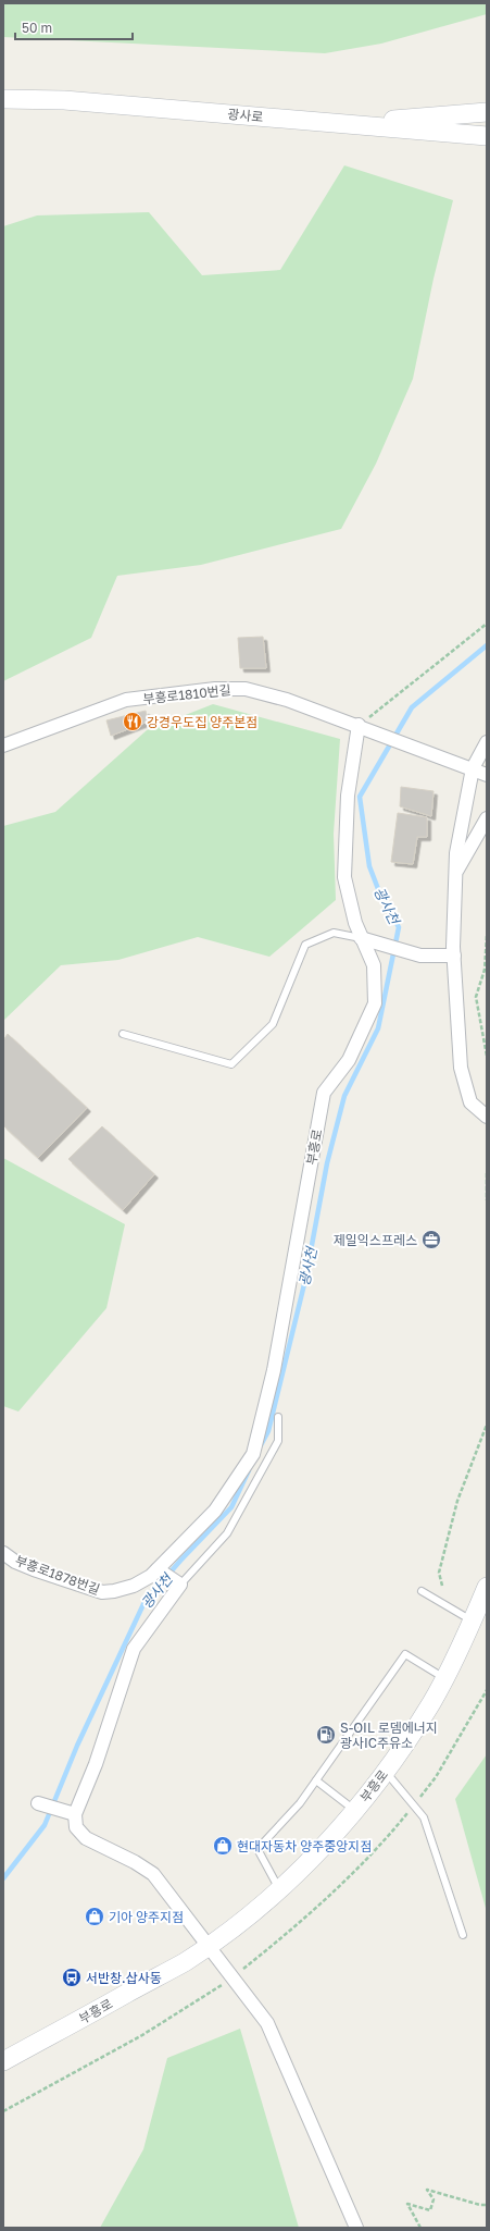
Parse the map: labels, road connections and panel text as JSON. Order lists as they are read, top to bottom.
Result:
{
  "streets": {
    "main road": ["광사로", "부흥로"],
    "street": ["부흥로1810번길", "부흥로1878번길"]
  },
  "crossings": [
    ["부흥로1810번길", "부흥로"],
    ["부흥로", "부흥로1878번길"]
  ],
  "water": ["광사천"],
  "places": {
    "restaurant": ["강경우도집 양주본점"],
    "office": ["제일익스프레스"],
    "fuel station": ["S-OIL 로뎀에너지 광사IC주유소"],
    "shop": ["현대자동차 양주중앙지점", "기아 양주지점"],
    "bus stop": ["서반창.삽사동"]
  },
  "scale_bar": "50 m"
}
